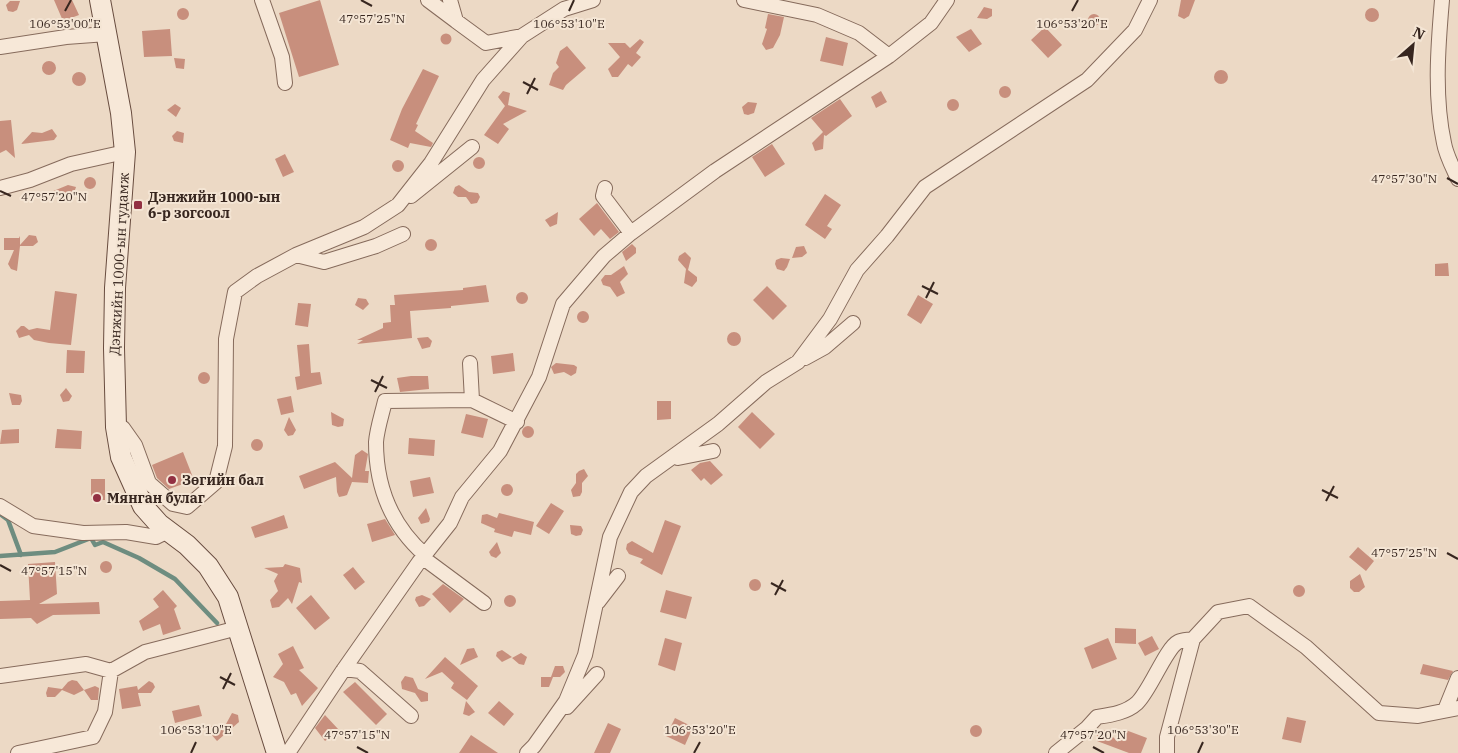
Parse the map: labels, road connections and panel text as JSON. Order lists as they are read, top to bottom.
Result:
{
  "streets": {
    "main road": ["Дэнжийн 1000-ын гудамж"]
  },
  "places": {
    "transit": ["Дэнжийн 1000-ын 6-р зогсоол"],
    "other": ["Зөгийн бал", "Мянган булаг"]
  },
  "north": "top right",
  "coordinates": [
    "47°57'25\"N",
    "106°53'00\"E",
    "106°53'10\"E",
    "106°53'20\"E",
    "47°57'30\"N",
    "47°57'20\"N",
    "47°57'15\"N",
    "106°53'30\"E"
  ]
}
